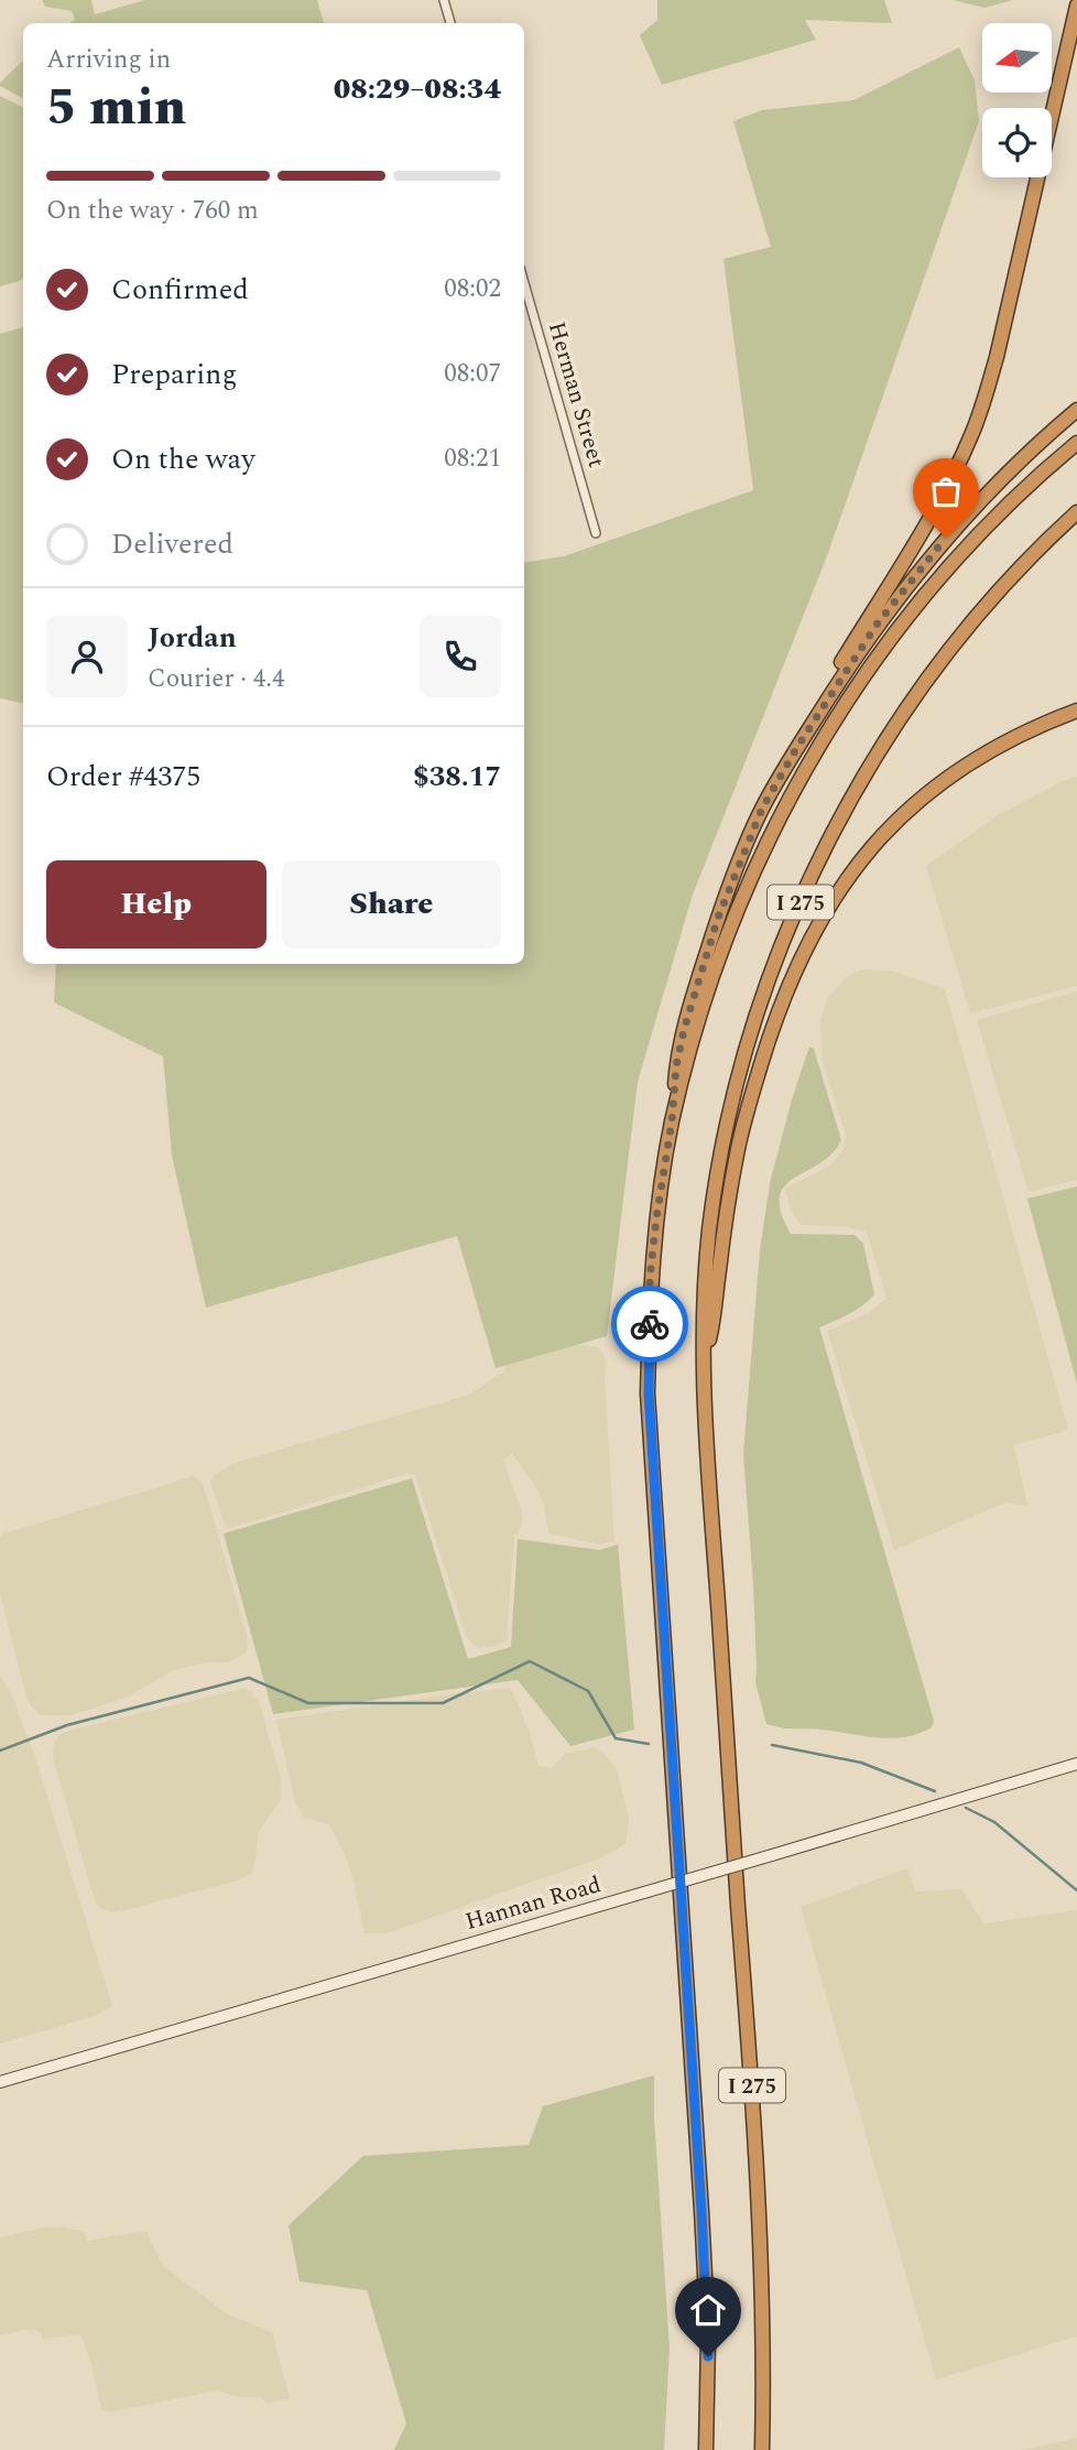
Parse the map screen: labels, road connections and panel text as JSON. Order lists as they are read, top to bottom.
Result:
{
  "streets": {
    "highway": ["I 275"],
    "street": ["Herman Street", "Hannan Road"]
  },
  "north": "left",
  "page": {
    "heading": ["5 min", "Arriving in", "08:29–08:34"],
    "panel": [
      "Jordan",
      "Courier · 4.4",
      "Order #4375",
      "$38.17"
    ],
    "bar": "On the way · 760 m",
    "list": [
      ["Confirmed", "08:02"],
      ["Preparing", "08:07"],
      ["On the way", "08:21"],
      "Delivered"
    ],
    "buttons": ["Help", "Share"]
  }
}
